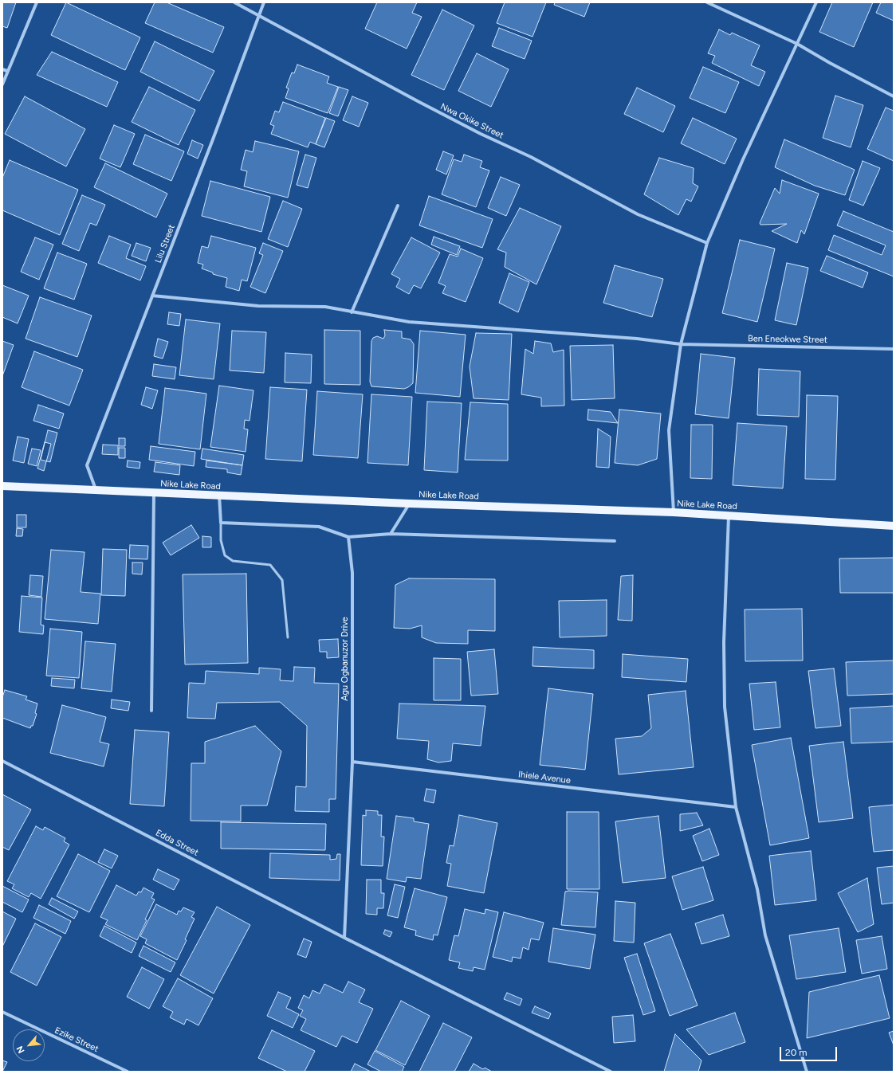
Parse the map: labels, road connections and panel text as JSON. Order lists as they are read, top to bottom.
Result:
{
  "streets": {
    "main road": ["Nike Lake Road"],
    "street": [
      "Nwa Okike Street",
      "Lilu Street",
      "Ben Eneokwe Street",
      "Agu Ogbanuzor Drive",
      "Ihiele Avenue",
      "Edda Street",
      "Ezike Street"
    ]
  },
  "crossings": [
    ["Nwa Okike Street", "Lilu Street"],
    ["Lilu Street", "Ben Eneokwe Street"],
    ["Lilu Street", "Nike Lake Road"],
    ["Agu Ogbanuzor Drive", "Ihiele Avenue"],
    ["Agu Ogbanuzor Drive", "Edda Street"]
  ],
  "scale_bar": "20 m",
  "north": "bottom left"
}
